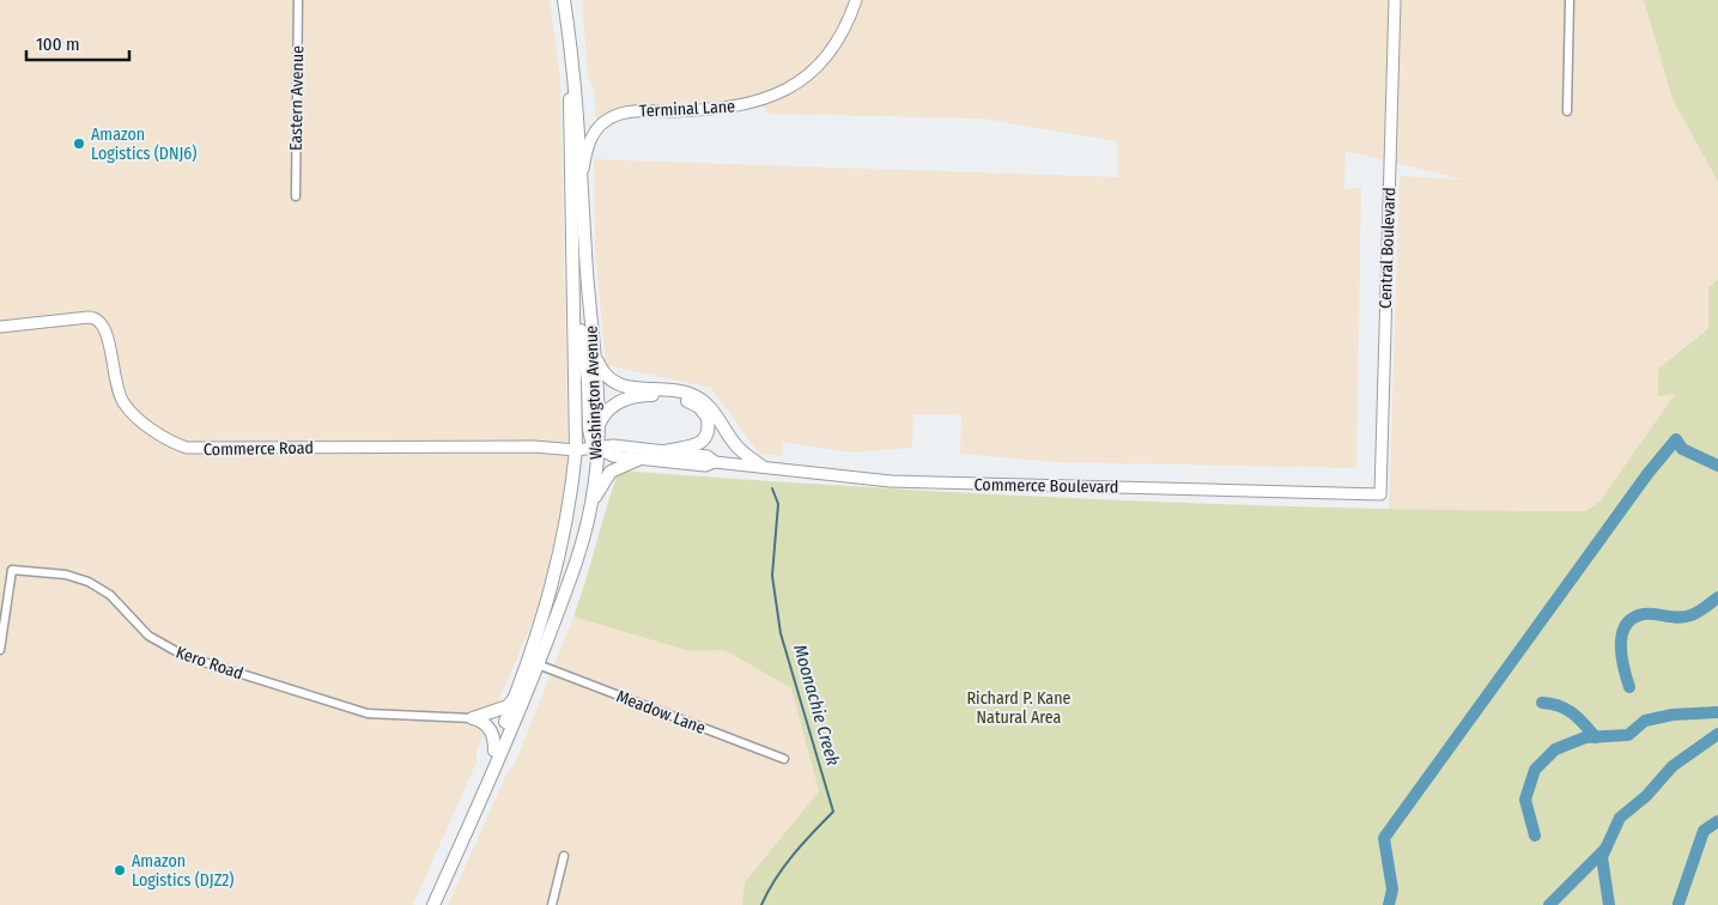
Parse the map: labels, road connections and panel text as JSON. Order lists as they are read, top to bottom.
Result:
{
  "streets": {
    "main road": ["Washington Avenue"],
    "street": [
      "Eastern Avenue",
      "Terminal Lane",
      "Central Boulevard",
      "Commerce Road",
      "Commerce Boulevard",
      "Kero Road",
      "Meadow Lane"
    ]
  },
  "crossings": [
    ["Terminal Lane", "Washington Avenue"],
    ["Central Boulevard", "Commerce Boulevard"],
    ["Washington Avenue", "Commerce Road"],
    ["Washington Avenue", "Commerce Boulevard"],
    ["Washington Avenue", "Meadow Lane"],
    ["Commerce Road", "Commerce Boulevard"]
  ],
  "water": ["Moonachie Creek"],
  "parks": ["Richard P. Kane Natural Area"],
  "places": ["Amazon Logistics (DNJ6)", "Amazon Logistics (DJZ2)"],
  "scale_bar": "100 m"
}
